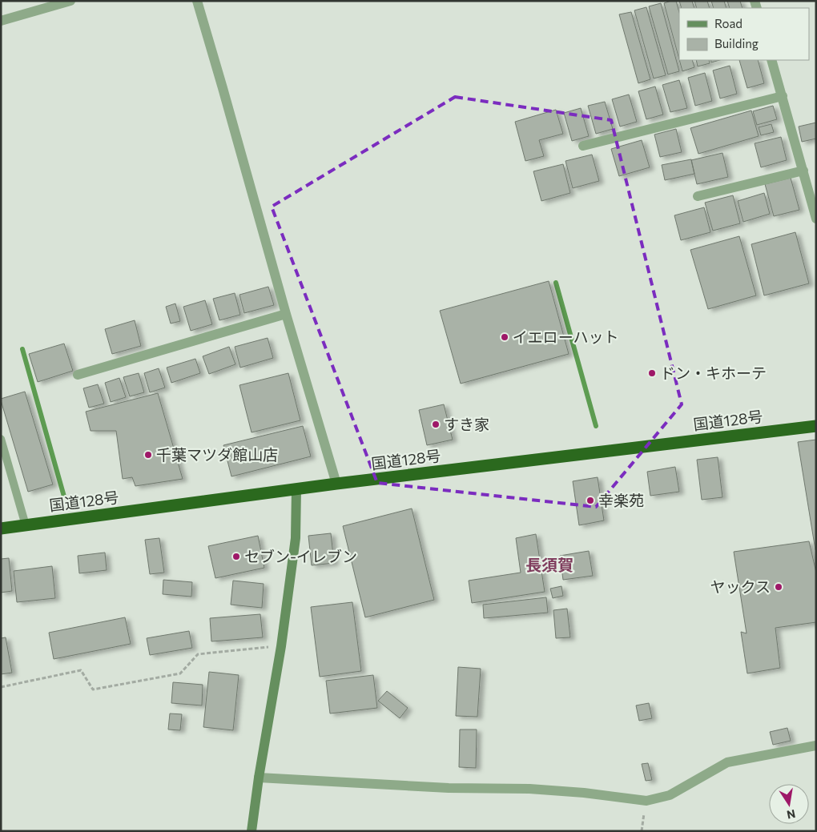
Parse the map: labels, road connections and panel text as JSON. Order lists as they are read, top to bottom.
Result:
{
  "streets": {
    "highway": ["国道128号"]
  },
  "districts": ["長須賀"],
  "places": [
    "イエローハット",
    "ドン・キホーテ",
    "すき家",
    "千葉マツダ館山店",
    "幸楽苑",
    "セブン-イレブン",
    "ヤックス"
  ],
  "legend": ["Road", "Building"],
  "north": "bottom"
}
